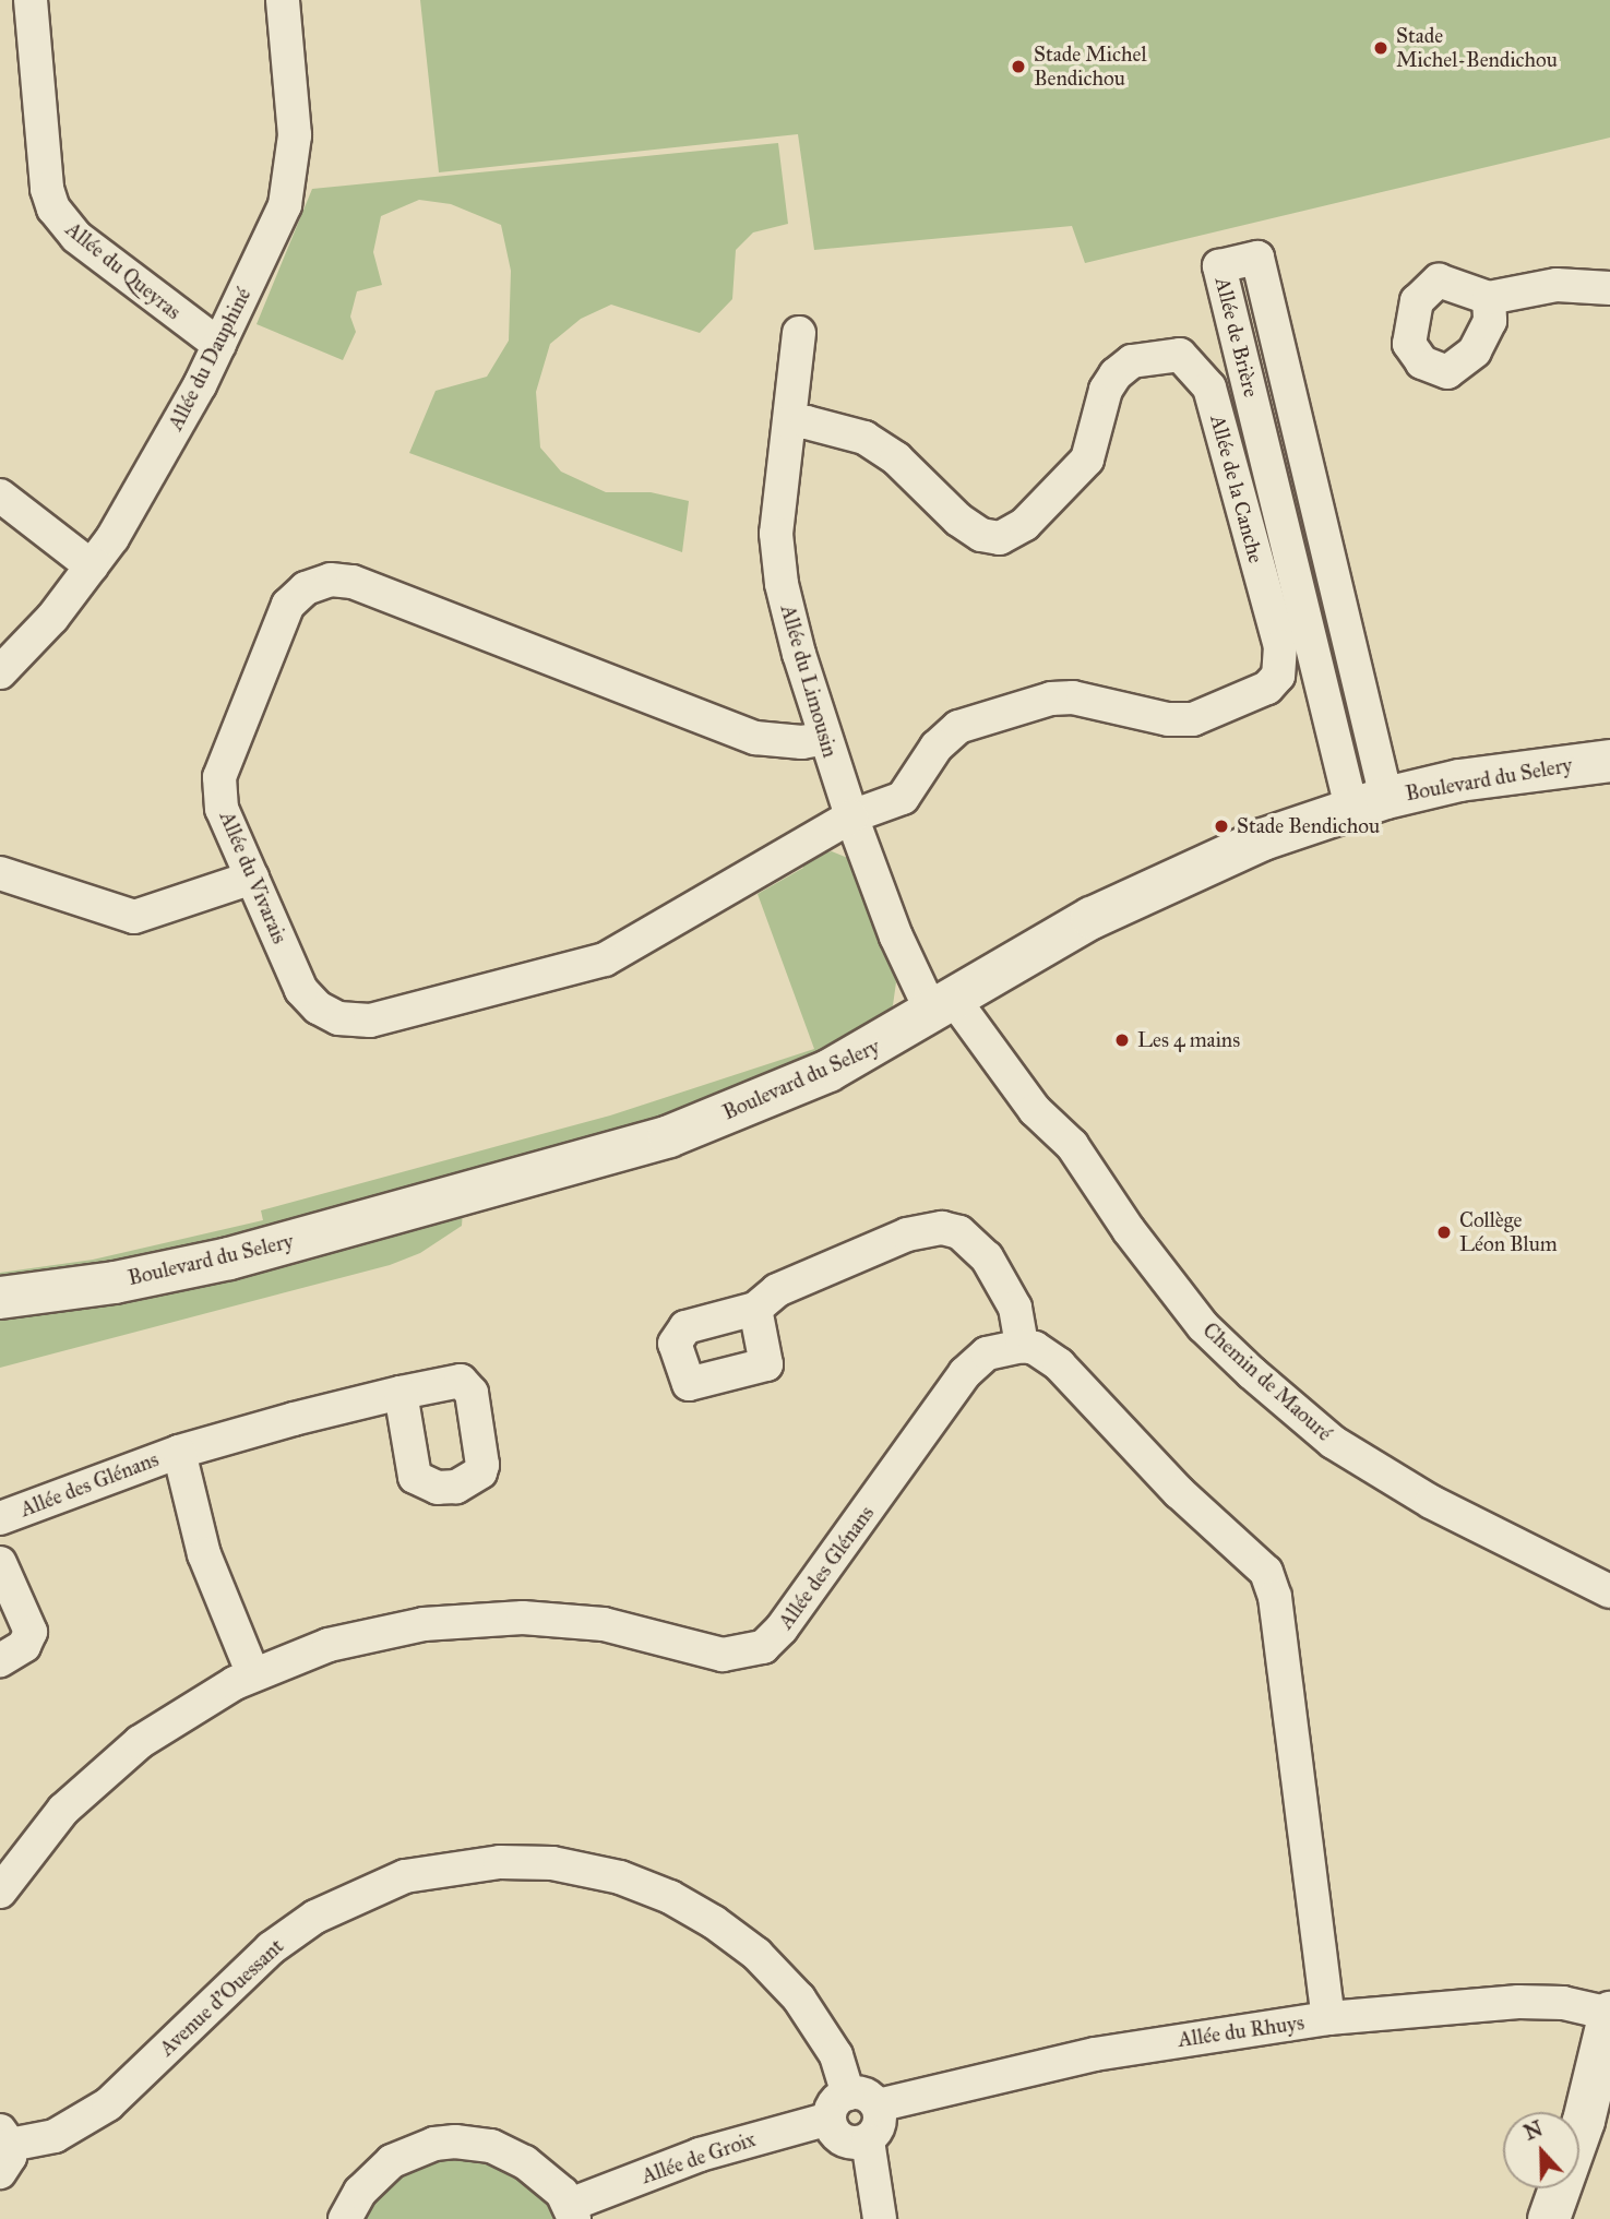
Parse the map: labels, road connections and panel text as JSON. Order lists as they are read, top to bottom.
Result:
{
  "streets": {
    "street": [
      "Allée du Queyras",
      "Allée de Brière",
      "Allée du Dauphiné",
      "Allée de la Canche",
      "Allée du Limousin",
      "Boulevard du Selery",
      "Allée du Vivarais",
      "Chemin de Maouré",
      "Allée des Glénans",
      "Avenue d'Ouessant",
      "Allée du Rhuys",
      "Allée de Groix"
    ]
  },
  "crossings": [
    ["Allée du Queyras", "Allée du Dauphiné"],
    ["Allée de Brière", "Boulevard du Selery"],
    ["Allée de la Canche", "Allée du Limousin"],
    ["Allée de la Canche", "Allée du Vivarais"],
    ["Allée du Limousin", "Boulevard du Selery"],
    ["Allée du Limousin", "Allée du Vivarais"],
    ["Allée du Limousin", "Chemin de Maouré"],
    ["Boulevard du Selery", "Chemin de Maouré"],
    ["Avenue d'Ouessant", "Allée du Rhuys"],
    ["Avenue d'Ouessant", "Allée de Groix"],
    ["Allée du Rhuys", "Allée de Groix"]
  ],
  "places": [
    "Stade Michel-Bendichou",
    "Stade Michel Bendichou",
    "Stade Bendichou",
    "Les 4 mains",
    "Collège Léon Blum"
  ],
  "north": "top"
}
